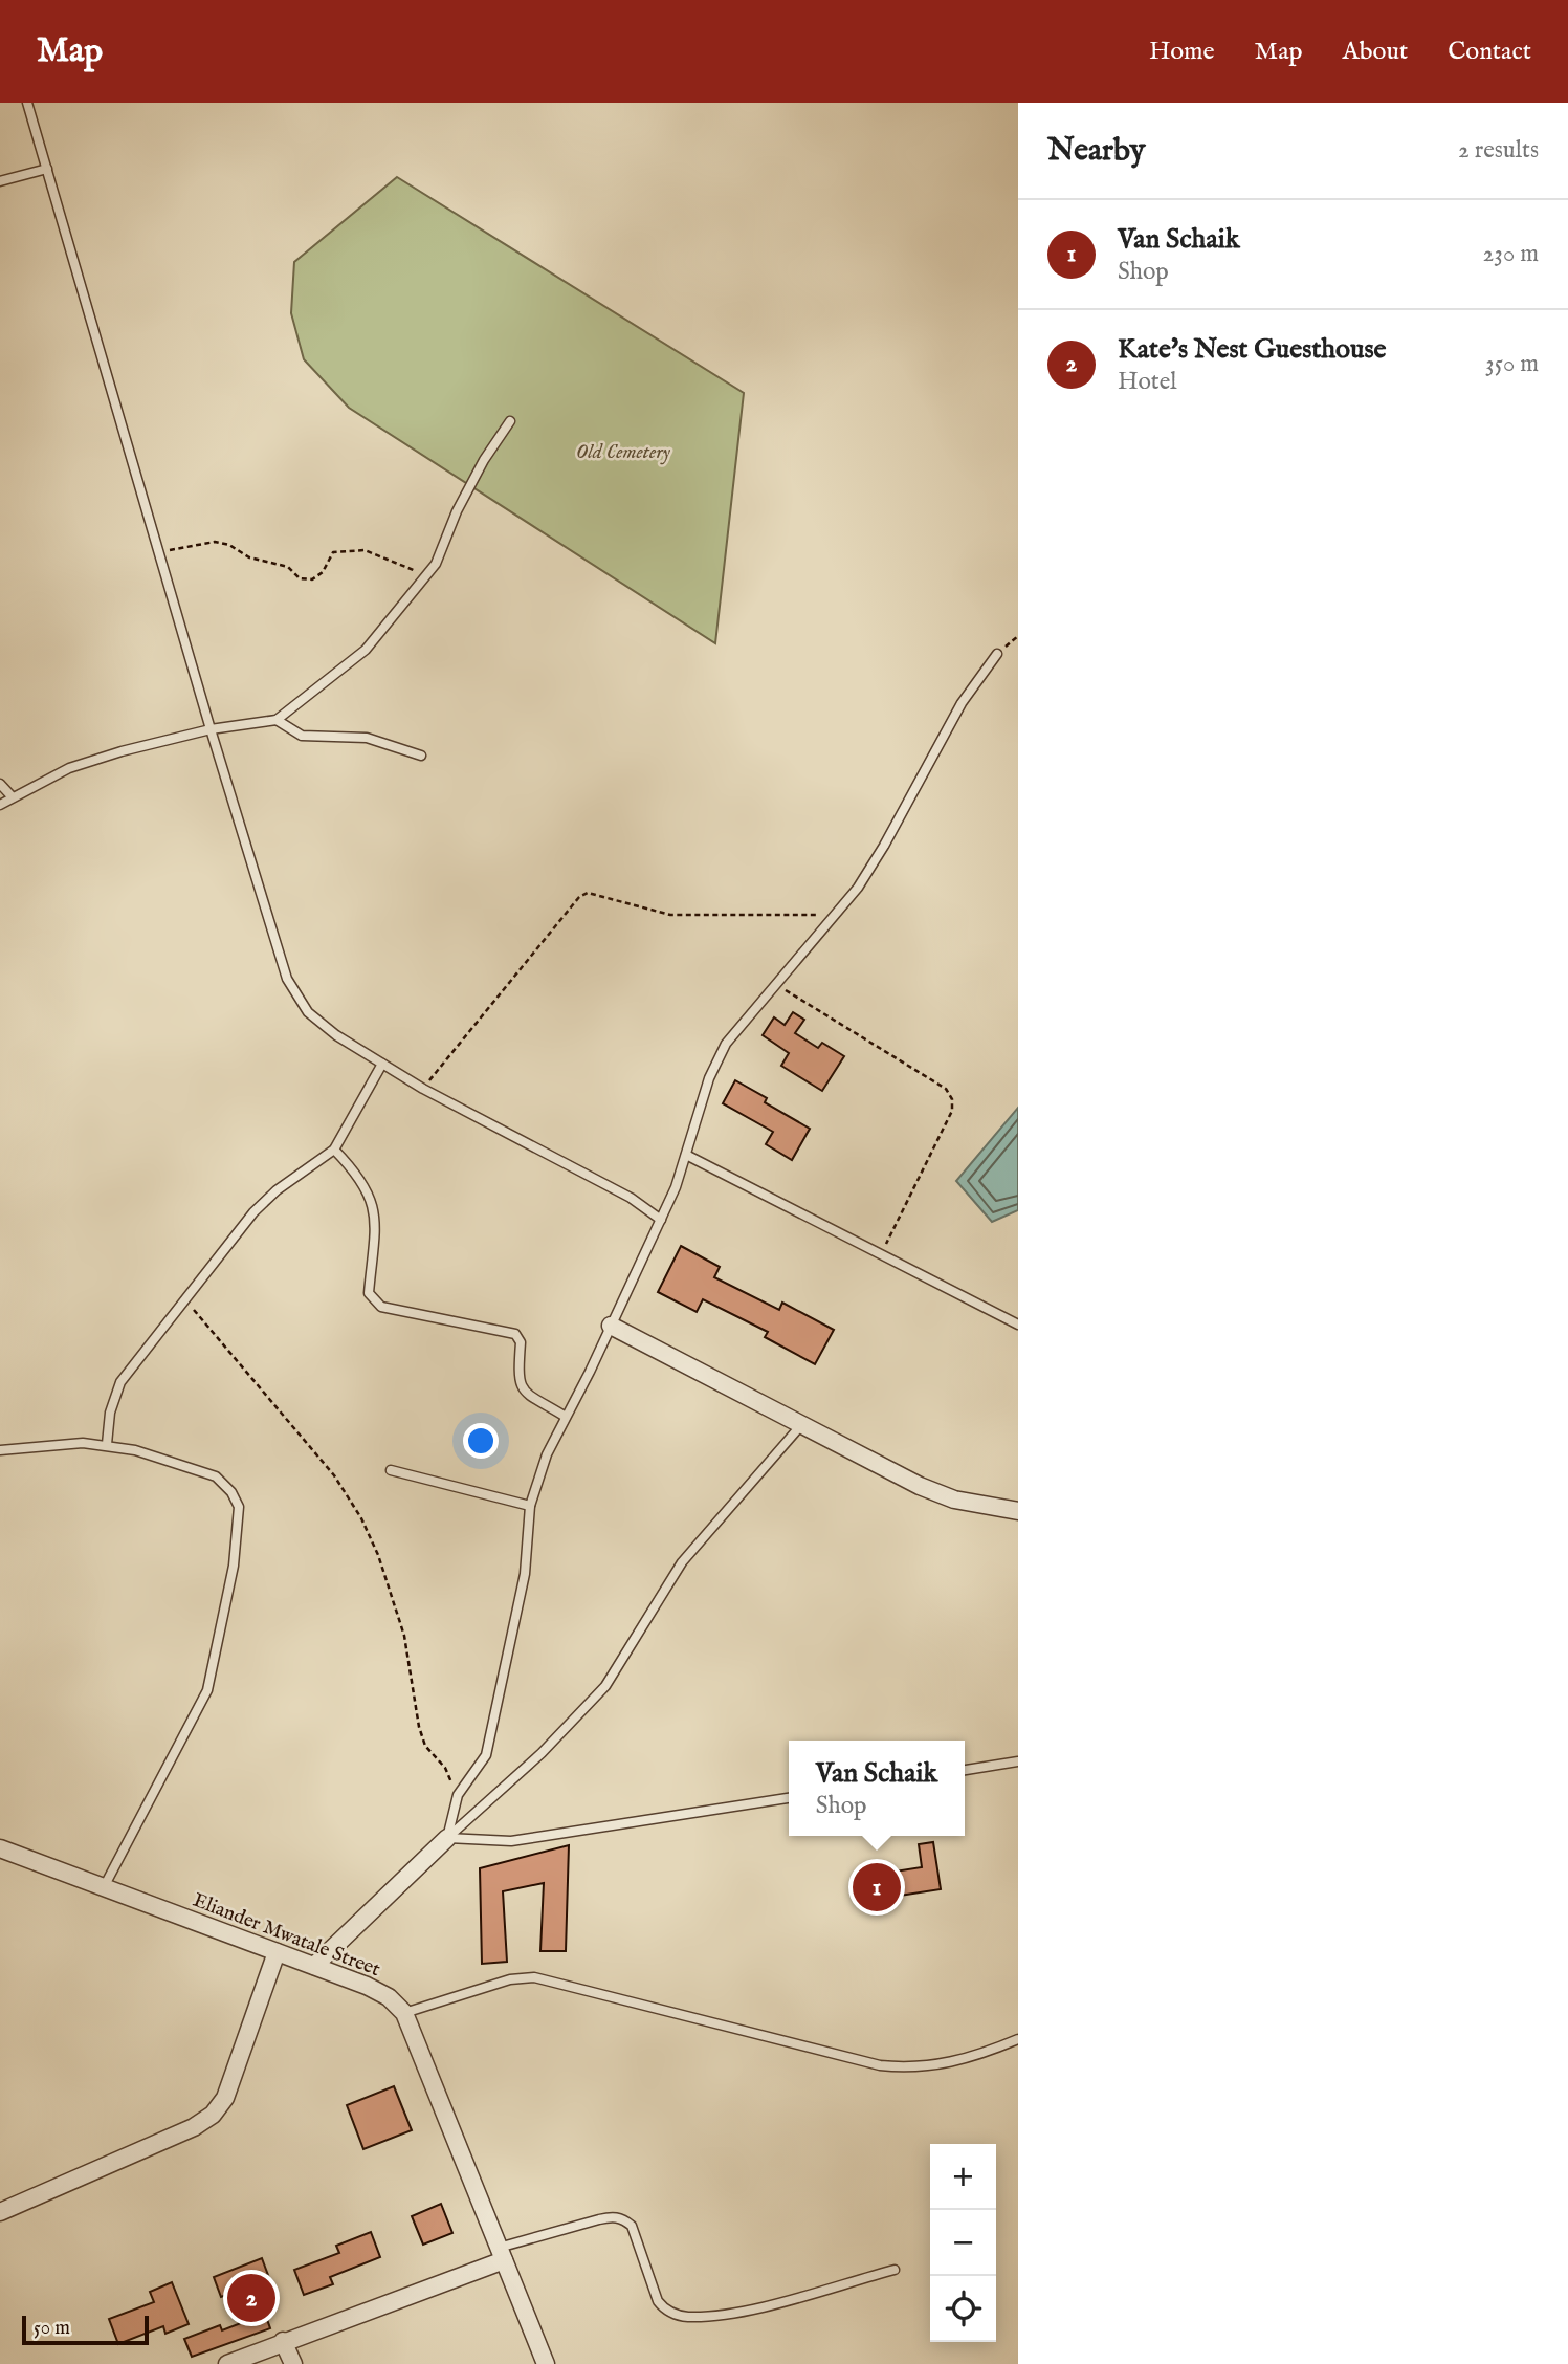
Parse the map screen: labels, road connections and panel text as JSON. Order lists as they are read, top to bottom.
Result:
{
  "streets": {
    "street": ["Eliander Mwatale Street"]
  },
  "parks": ["Old Cemetery"],
  "scale_bar": "50 m",
  "page": {
    "header": "Map",
    "nav": [
      "Home",
      "Map",
      "About",
      "Contact"
    ],
    "heading": ["Nearby", "2 results"],
    "list": [
      {
        "mark": "1",
        "name": "Van Schaik",
        "note": "Shop",
        "value": "230 m"
      },
      {
        "mark": "2",
        "name": "Kate's Nest Guesthouse",
        "note": "Hotel",
        "value": "350 m"
      }
    ],
    "popup": ["Van Schaik", "Shop"],
    "pins": ["1", "2"],
    "map_buttons": ["+", "−"],
    "scale": "50 m"
  }
}
